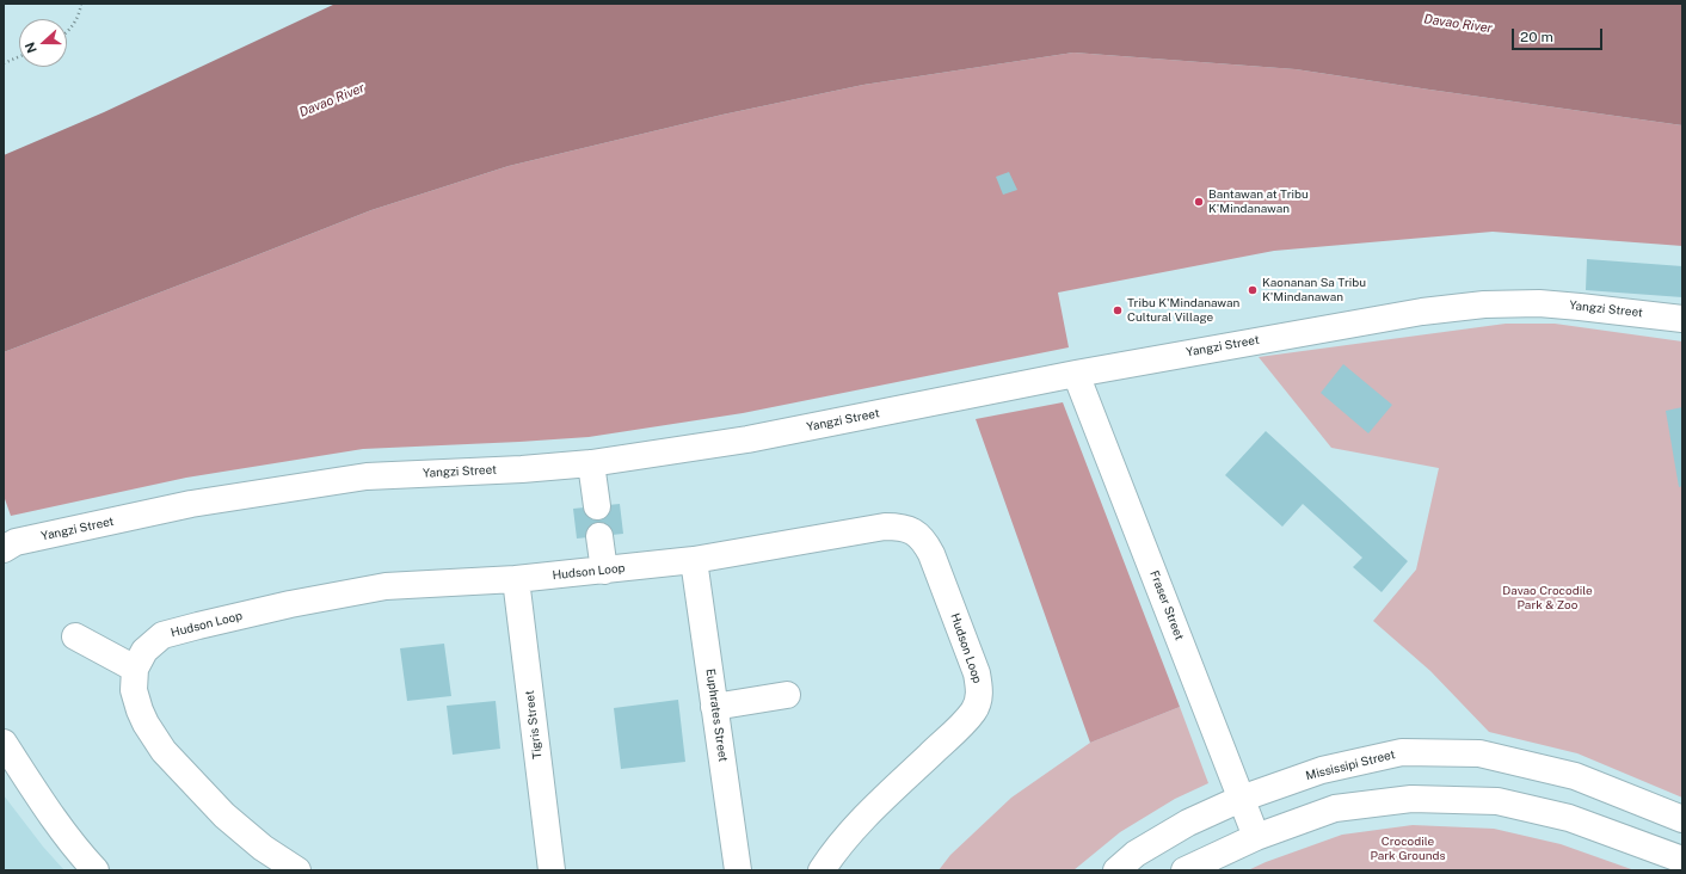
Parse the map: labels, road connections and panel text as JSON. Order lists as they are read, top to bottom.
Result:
{
  "streets": {
    "street": [
      "Yangzi Street",
      "Hudson Loop",
      "Fraser Street",
      "Euphrates Street",
      "Tigris Street",
      "Mississipi Street"
    ]
  },
  "crossings": [
    ["Yangzi Street", "Fraser Street"],
    ["Hudson Loop", "Euphrates Street"],
    ["Hudson Loop", "Tigris Street"],
    ["Fraser Street", "Mississipi Street"]
  ],
  "water": ["Davao River"],
  "parks": ["Davao Crocodile Park & Zoo", "Crocodile Park Grounds"],
  "places": ["Bantawan at Tribu K'Mindanawan", "Kaonanan Sa Tribu K'Mindanawan", "Tribu K'Mindanawan Cultural Village"],
  "scale_bar": "20 m",
  "north": "left"
}
